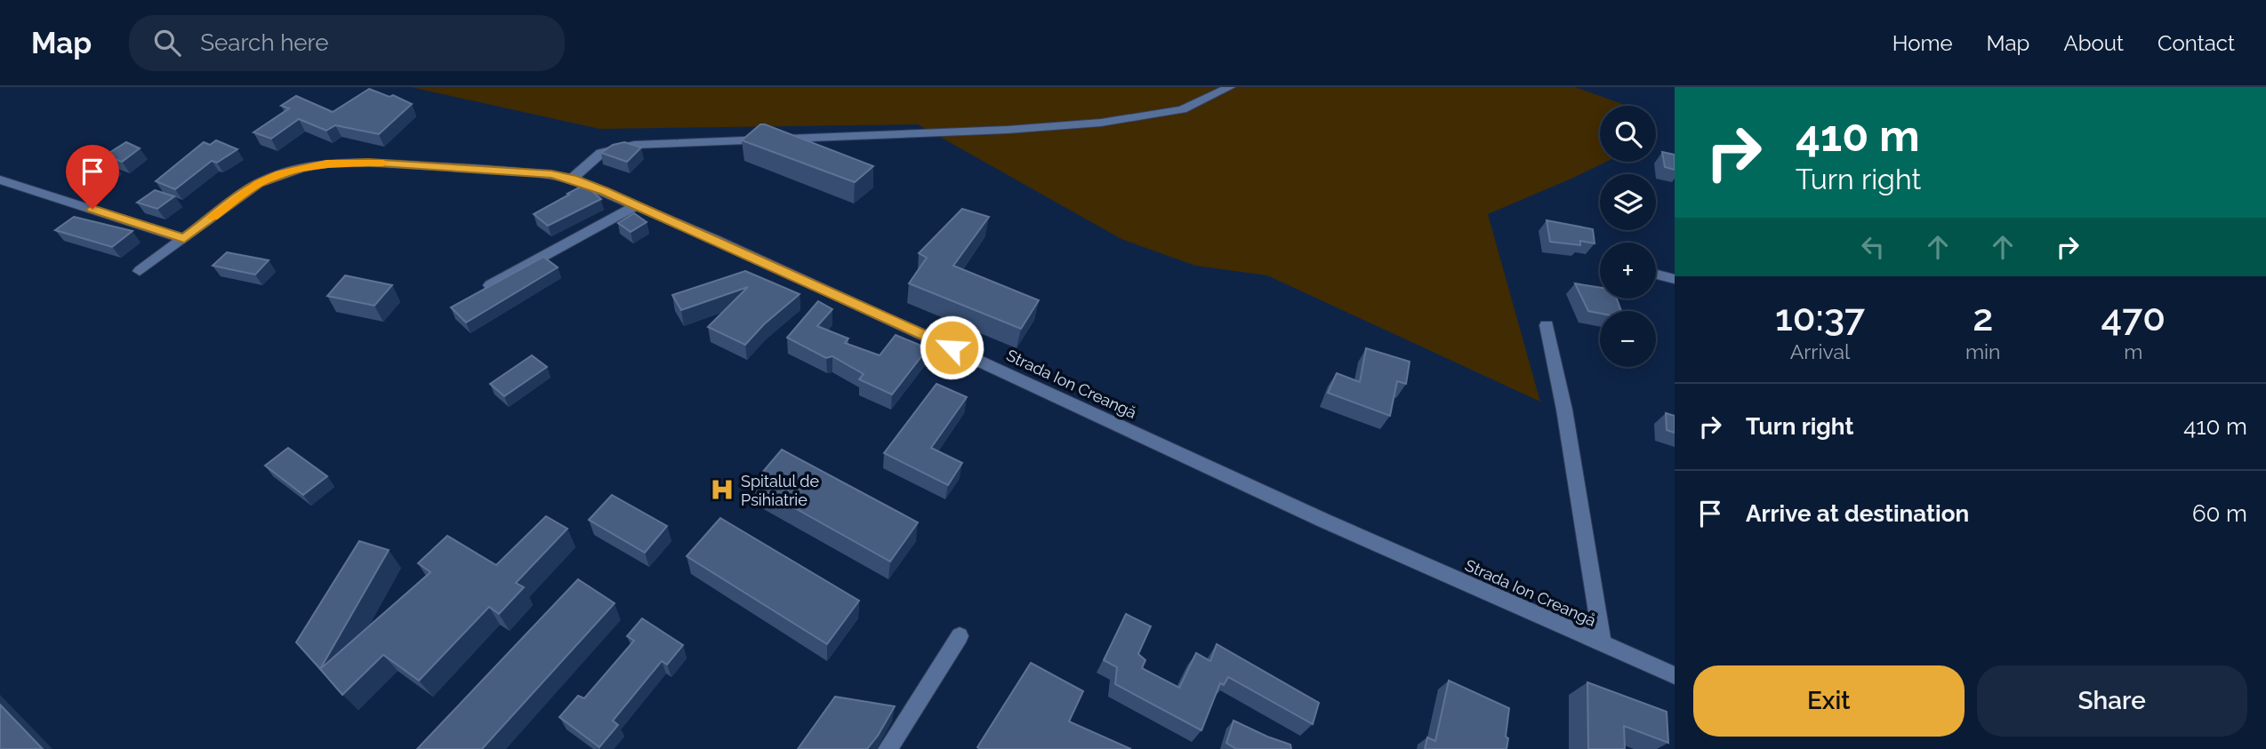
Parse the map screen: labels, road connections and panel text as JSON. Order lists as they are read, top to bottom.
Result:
{
  "streets": {
    "street": ["Strada Ion Creangă"]
  },
  "places": {
    "hospital": ["Spitalul de Psihiatrie"]
  },
  "page": {
    "header": "Map",
    "search": "Search here",
    "nav": [
      "Home",
      "Map",
      "About",
      "Contact"
    ],
    "turn": ["410 m", "Turn right"],
    "map_buttons": ["+", "−"],
    "eta": [
      "10:37",
      "Arrival",
      "2",
      "min",
      "470",
      "m"
    ],
    "list": [
      {
        "name": "Turn right",
        "value": "410 m"
      },
      {
        "name": "Arrive at destination",
        "value": "60 m"
      }
    ],
    "buttons": ["Exit", "Share"]
  }
}
